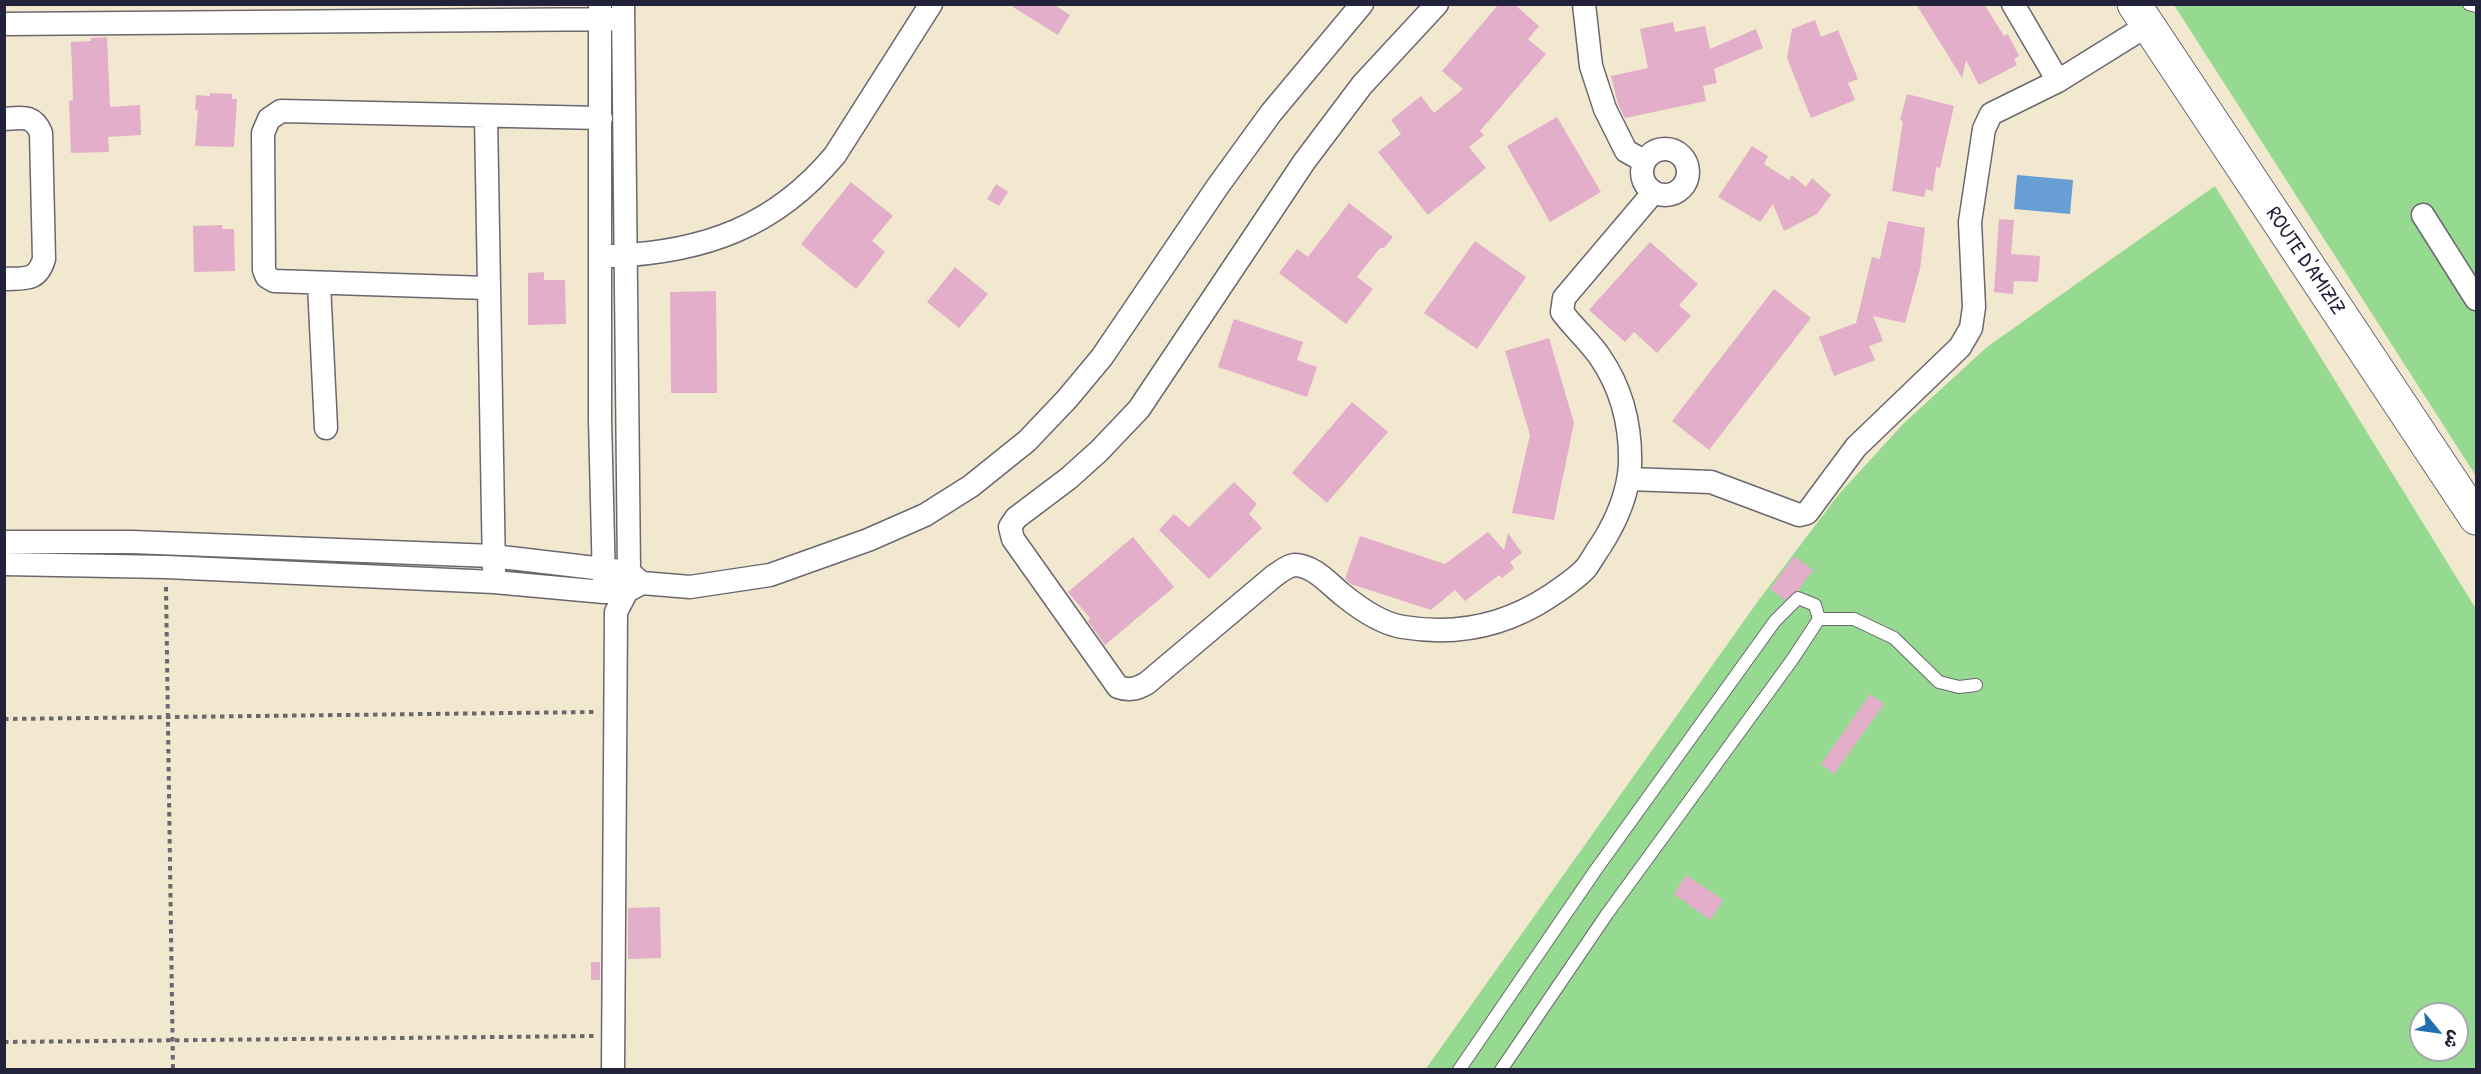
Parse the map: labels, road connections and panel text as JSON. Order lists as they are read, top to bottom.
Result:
{
  "streets": {
    "main road": ["ROUTE D'AMIZIZ"]
  },
  "north": "bottom right"
}
